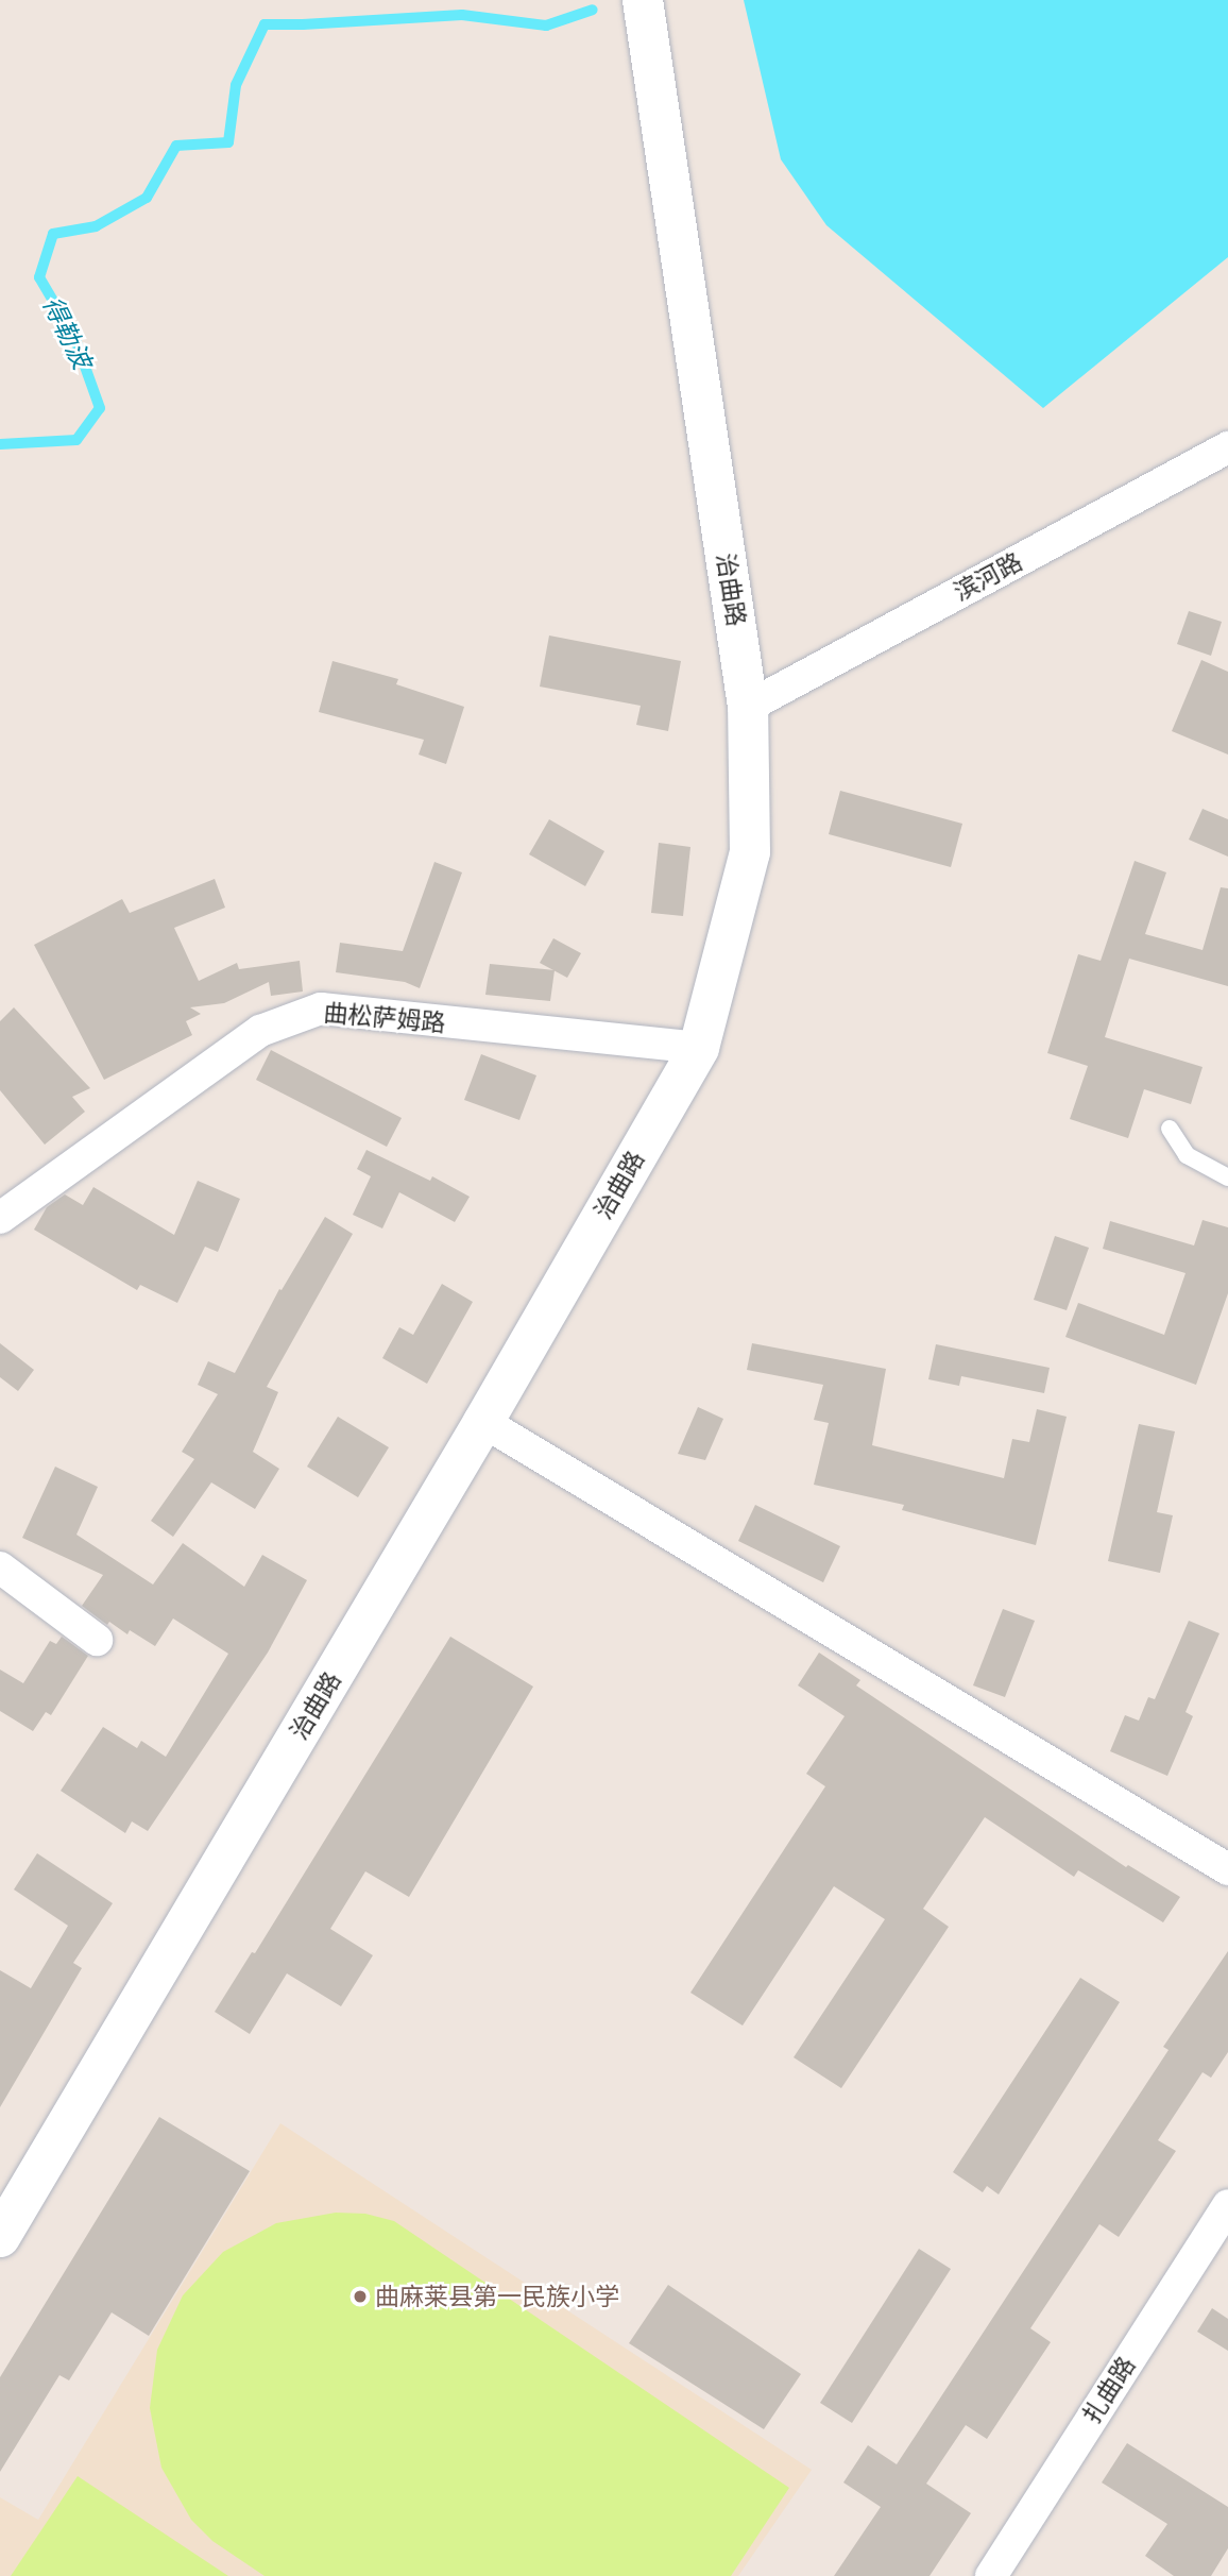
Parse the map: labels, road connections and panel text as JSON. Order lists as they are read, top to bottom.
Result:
{
  "streets": {
    "main road": ["治曲路"],
    "street": ["滨河路", "曲松萨姆路", "扎曲路"]
  },
  "crossings": [
    ["滨河路", "治曲路"],
    ["治曲路", "曲松萨姆路"]
  ],
  "water": ["得勒波"],
  "places": ["曲麻莱县第一民族小学"]
}
